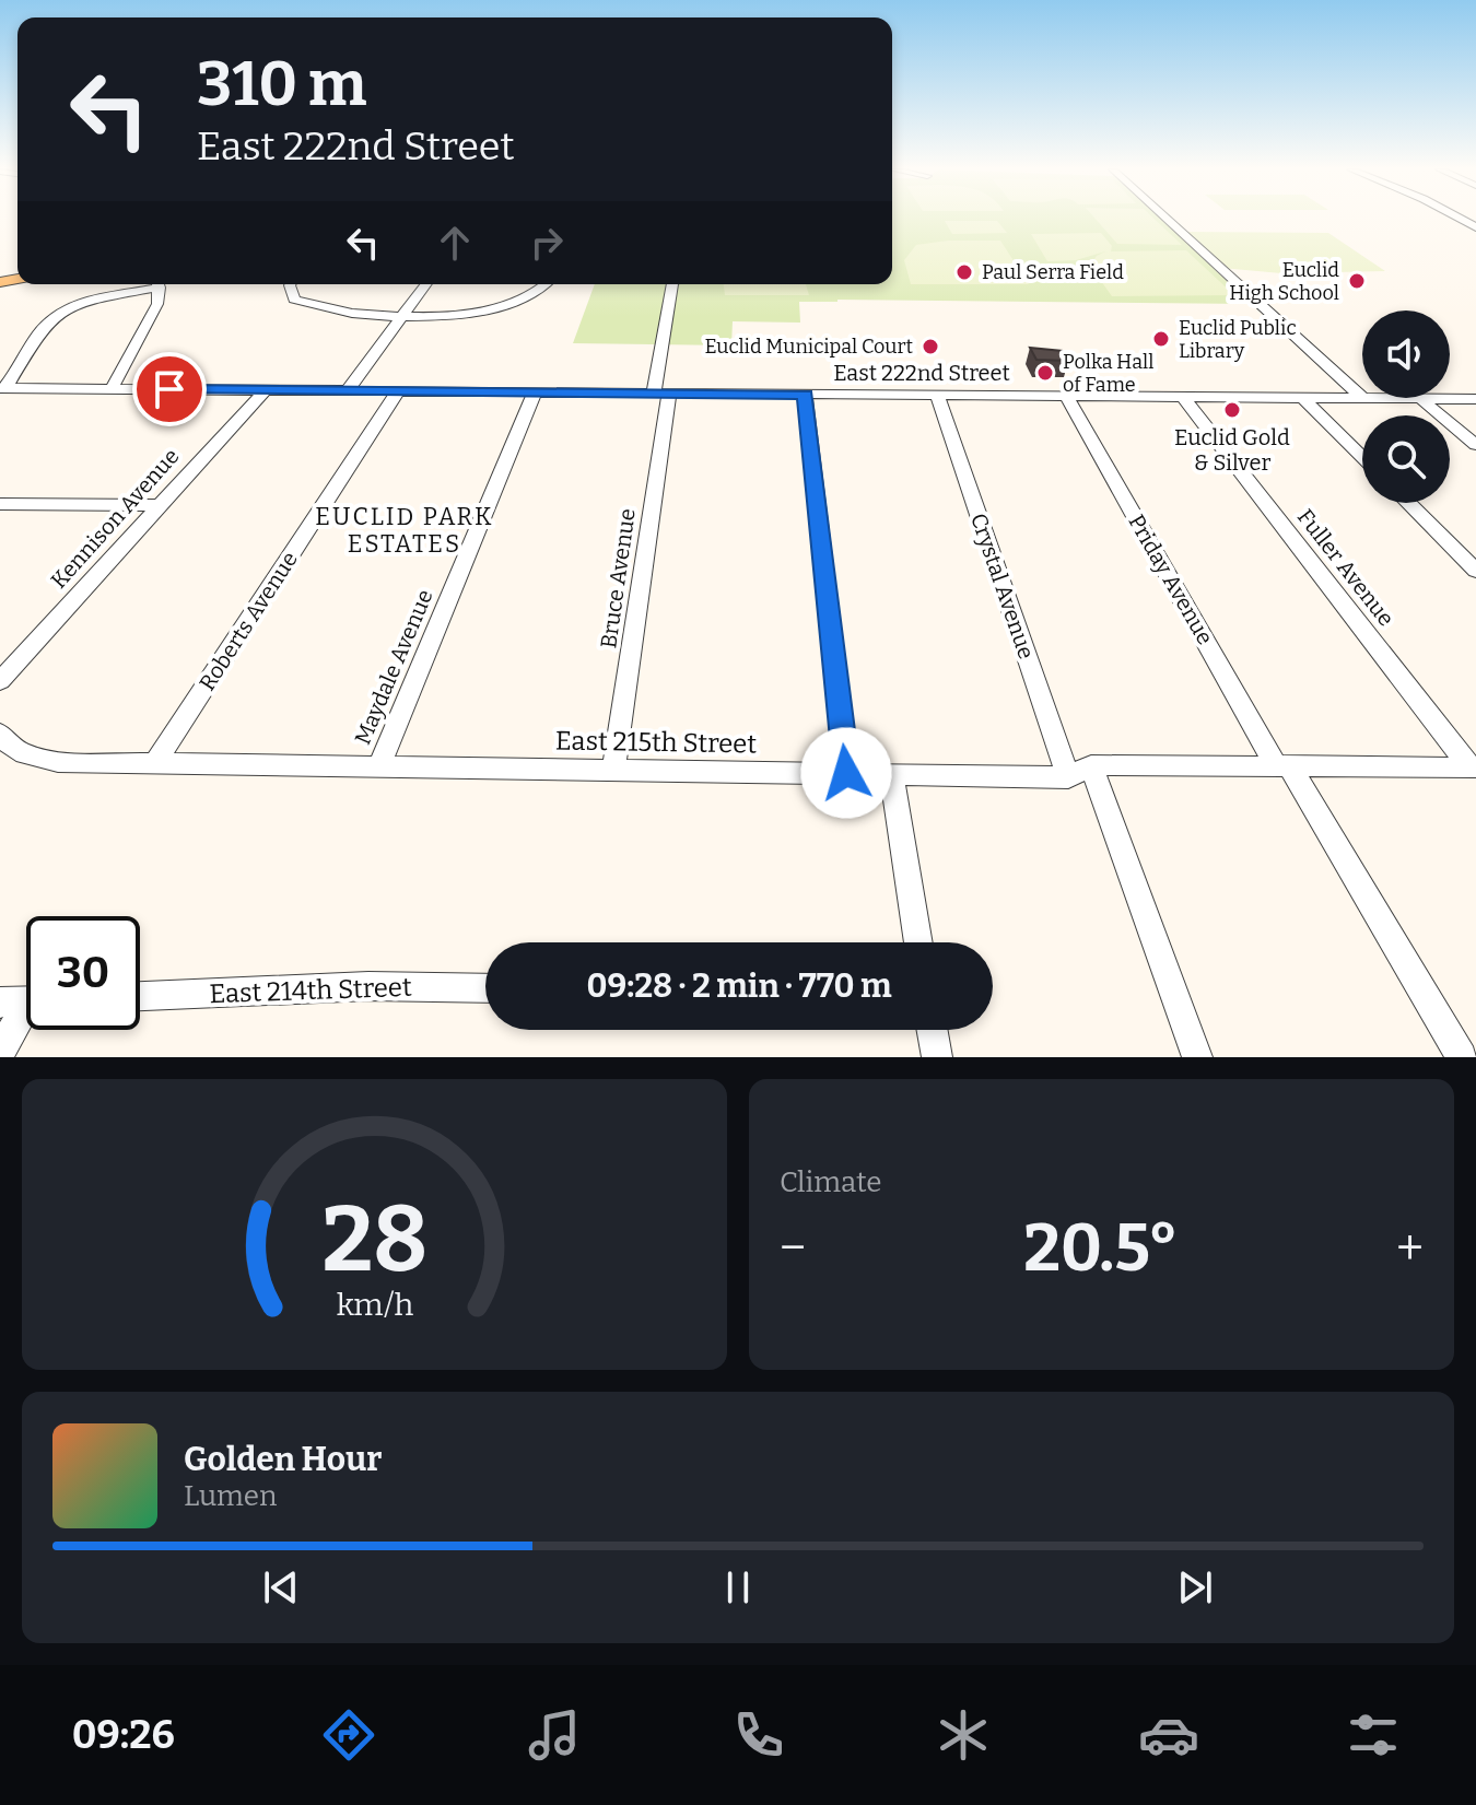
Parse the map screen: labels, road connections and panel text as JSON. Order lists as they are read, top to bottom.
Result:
{
  "streets": {
    "street": [
      "East 222nd Street",
      "Kennison Avenue",
      "Fuller Avenue",
      "Bruce Avenue",
      "Priday Avenue",
      "Crystal Avenue",
      "Roberts Avenue",
      "Maydale Avenue",
      "East 215th Street",
      "East 214th Street"
    ]
  },
  "crossings": [
    ["East 222nd Street", "Kennison Avenue"],
    ["East 222nd Street", "Fuller Avenue"],
    ["East 222nd Street", "Bruce Avenue"],
    ["East 222nd Street", "Priday Avenue"],
    ["East 222nd Street", "Crystal Avenue"],
    ["East 222nd Street", "Roberts Avenue"],
    ["East 222nd Street", "Maydale Avenue"],
    ["Fuller Avenue", "East 215th Street"],
    ["Bruce Avenue", "East 215th Street"],
    ["Priday Avenue", "East 215th Street"],
    ["Crystal Avenue", "East 215th Street"],
    ["Roberts Avenue", "East 215th Street"],
    ["Maydale Avenue", "East 215th Street"]
  ],
  "districts": ["EUCLID PARK ESTATES"],
  "places": [
    "Paul Serra Field",
    "Euclid High School",
    "Euclid Public Library",
    "Euclid Municipal Court",
    "Polka Hall of Fame",
    "Euclid Gold & Silver"
  ],
  "page": {
    "turn": ["310 m", "East 222nd Street"],
    "limit": "30",
    "trip": "09:28 · 2 min · 770 m",
    "tile": "Climate",
    "heat": ["−", "20.5°", "+"],
    "song": ["Golden Hour", "Lumen"],
    "tabs": "09:26",
    "gauge": ["28", "km/h"]
  }
}
